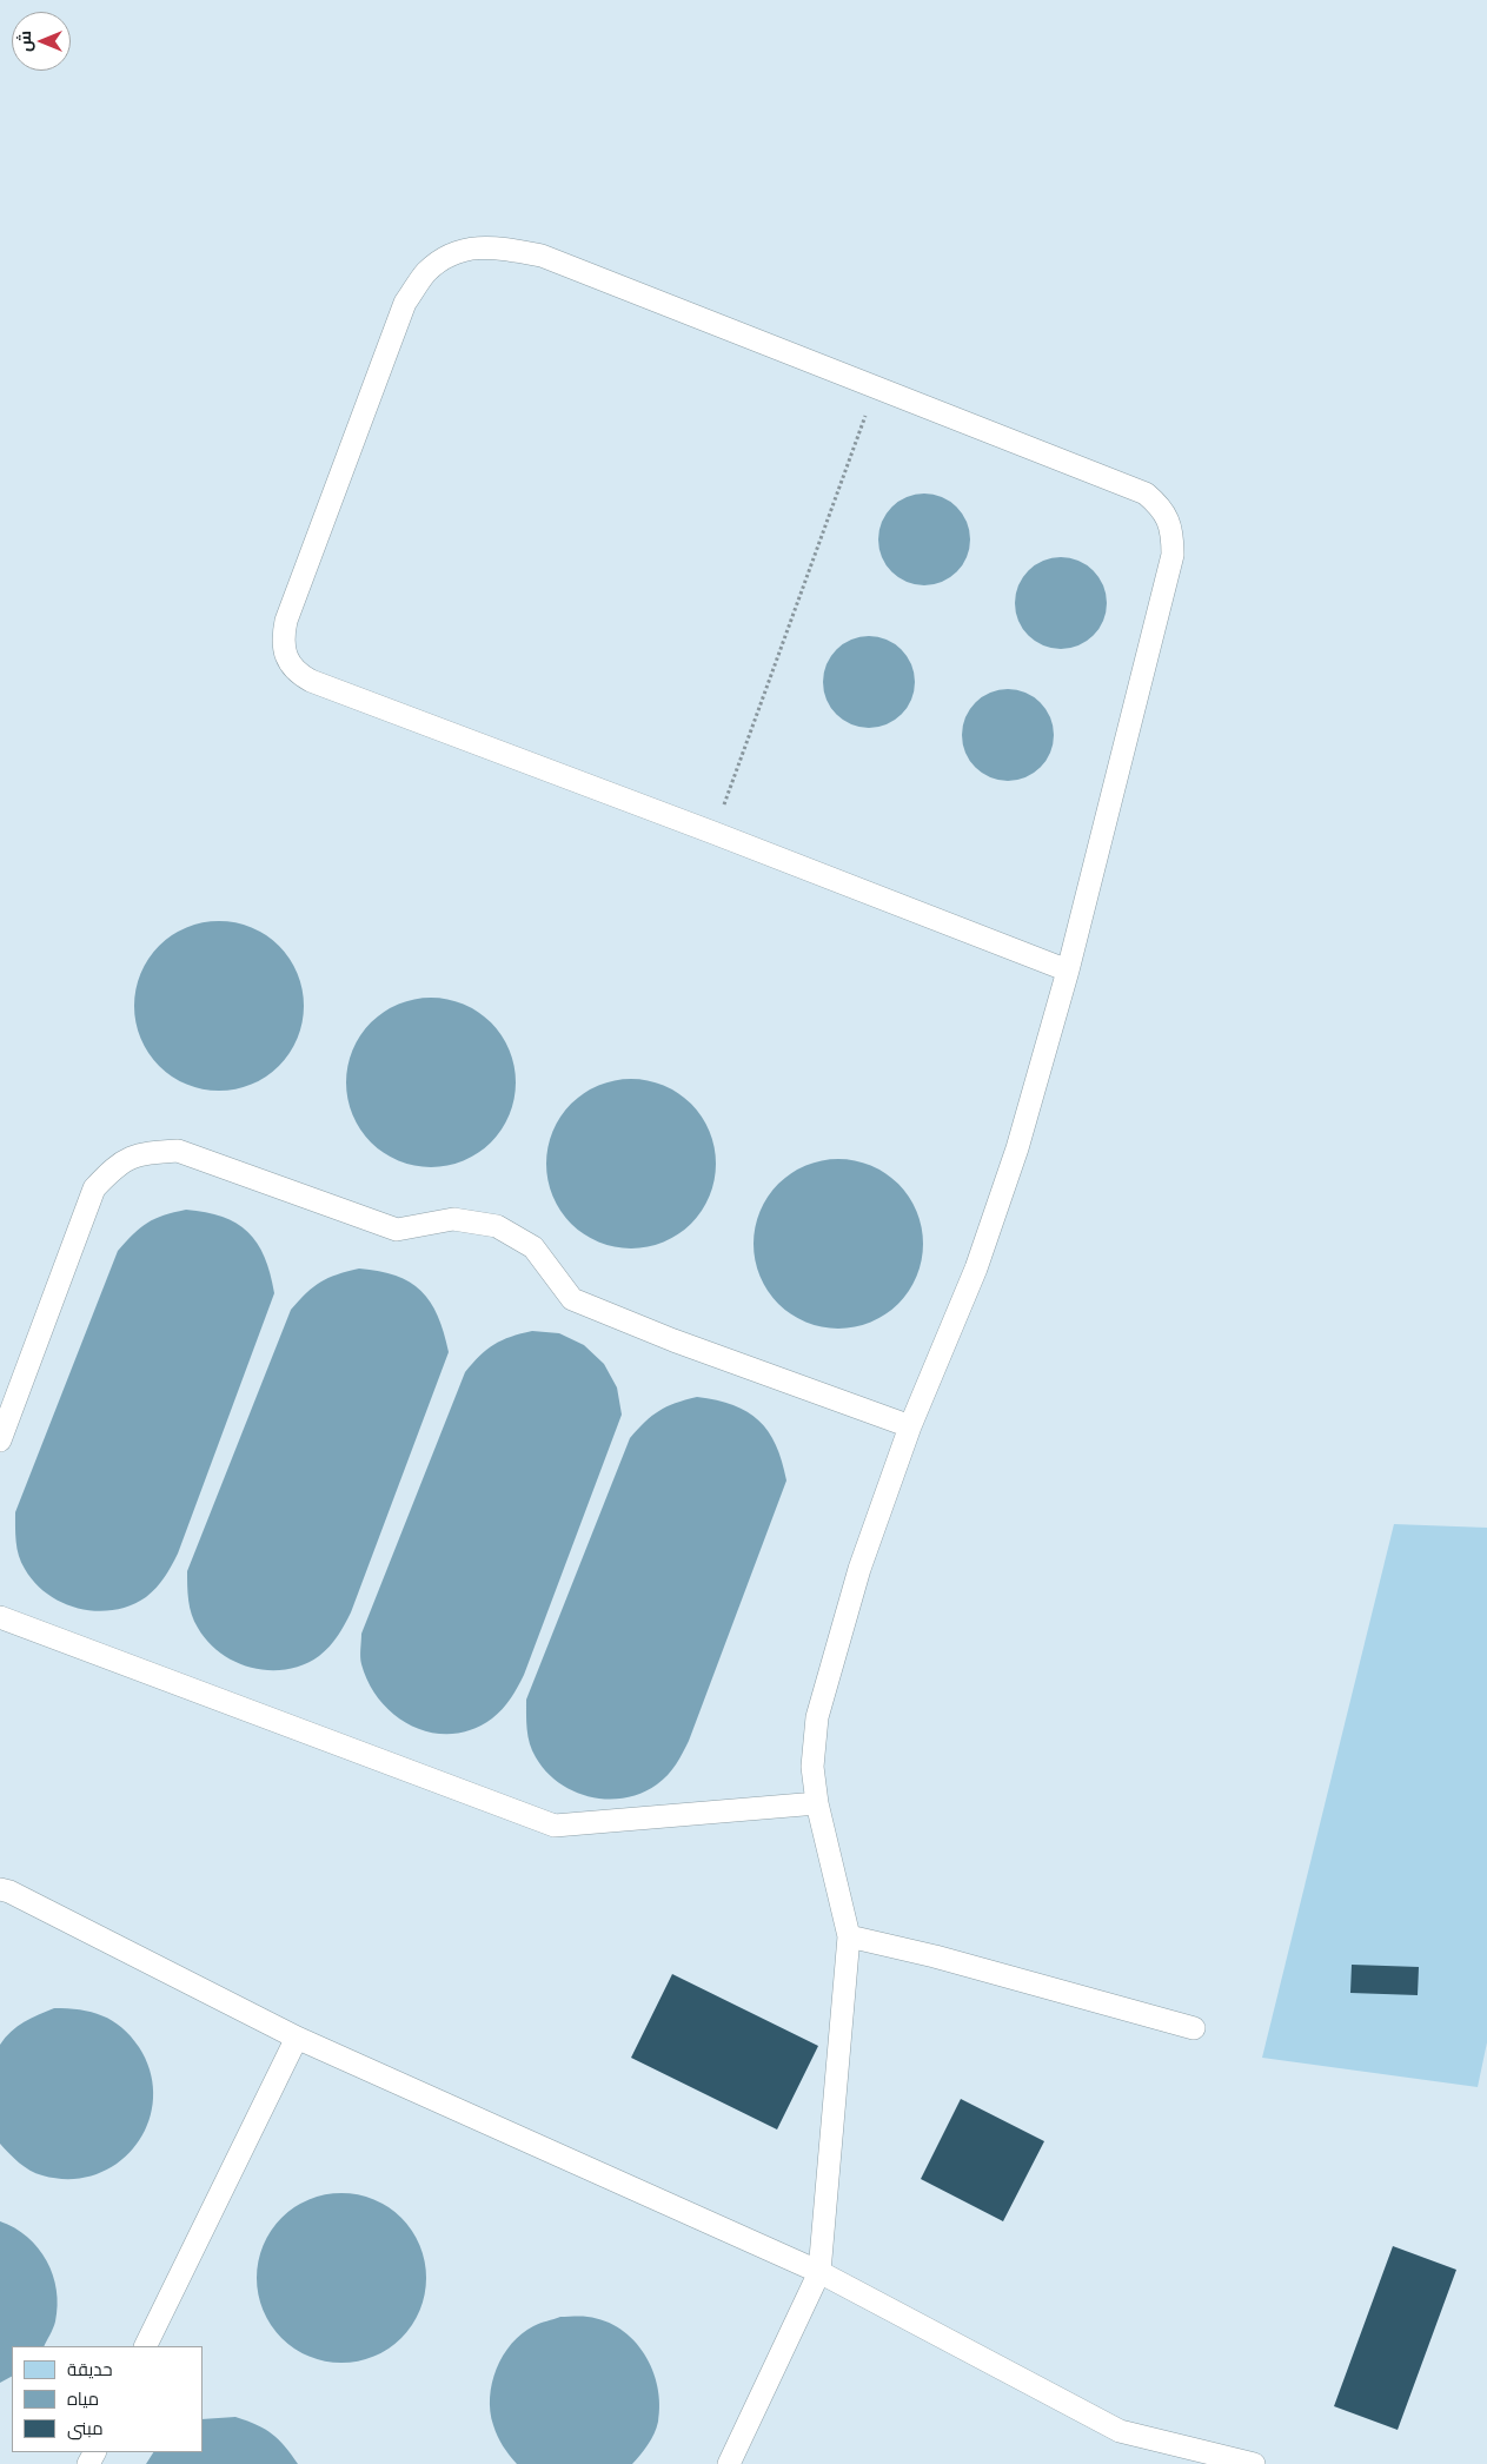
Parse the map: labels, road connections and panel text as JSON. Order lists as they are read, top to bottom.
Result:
{
  "legend": ["حديقة", "مياه", "مبنى"],
  "north": "left"
}
